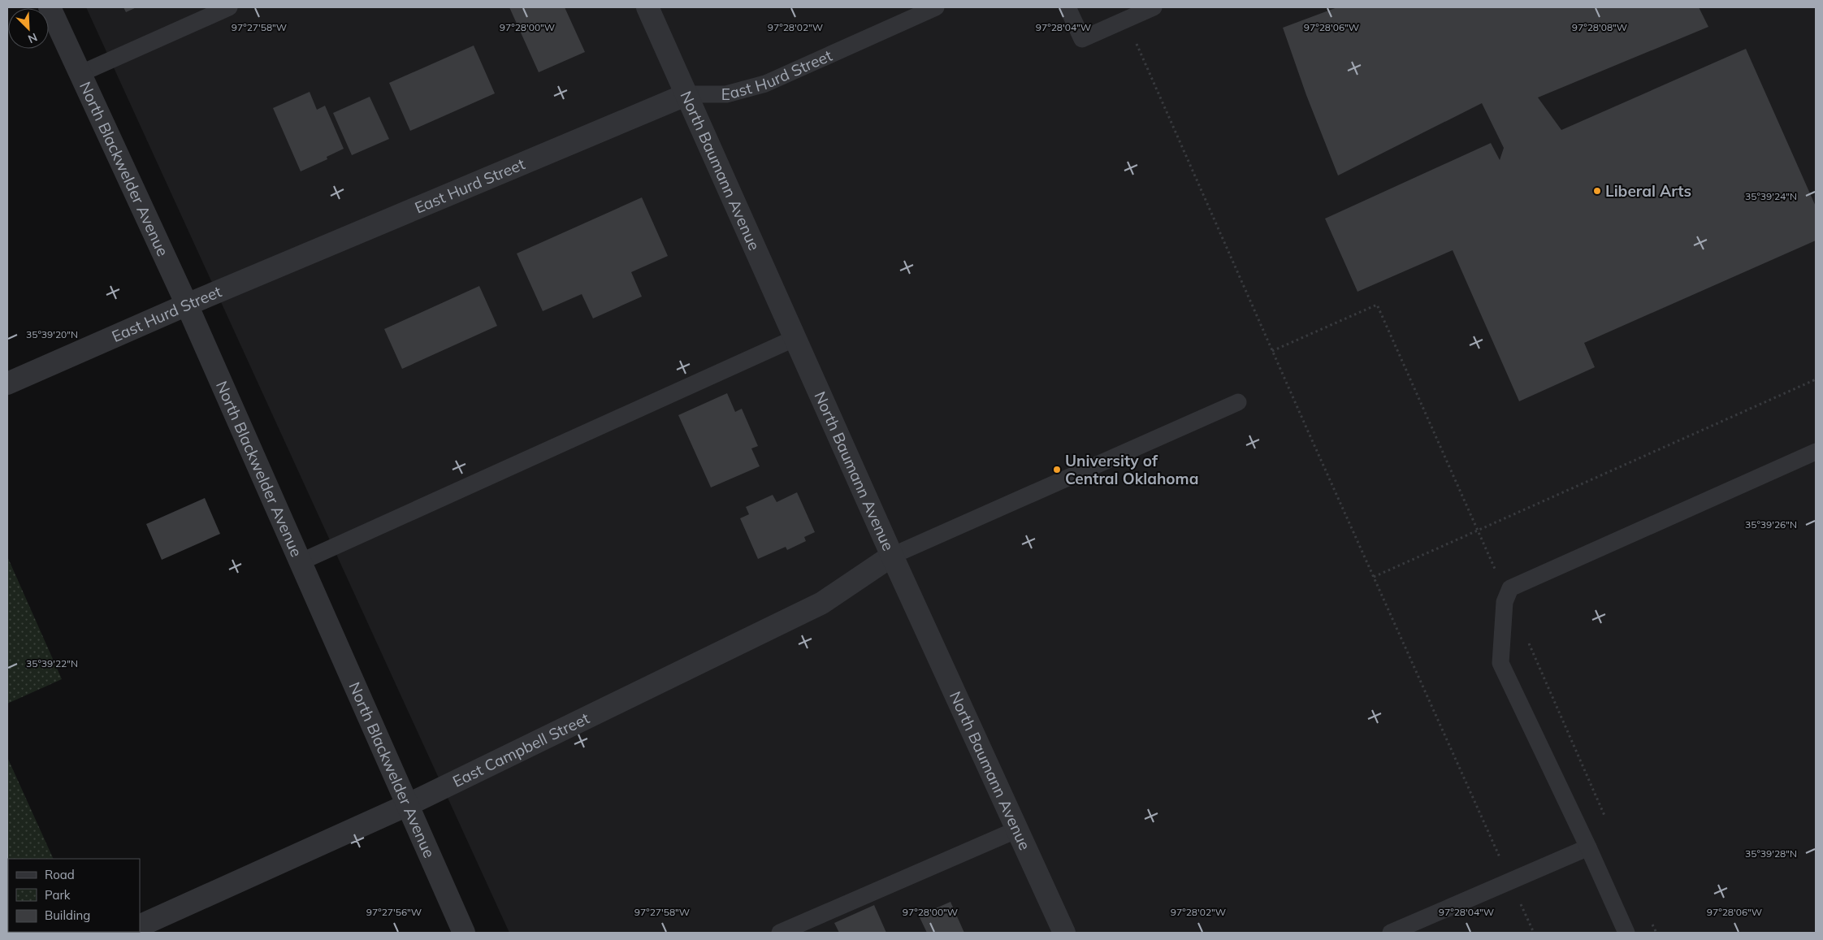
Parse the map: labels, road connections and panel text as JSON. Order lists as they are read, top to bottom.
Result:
{
  "streets": {
    "street": [
      "East Hurd Street",
      "North Blackwelder Avenue",
      "North Baumann Avenue",
      "East Campbell Street"
    ]
  },
  "crossings": [
    ["East Hurd Street", "North Blackwelder Avenue"],
    ["East Hurd Street", "North Baumann Avenue"],
    ["North Blackwelder Avenue", "East Campbell Street"],
    ["North Baumann Avenue", "East Campbell Street"]
  ],
  "places": ["Liberal Arts", "University of Central Oklahoma"],
  "legend": ["Road", "Park", "Building"],
  "north": "bottom right",
  "coordinates": [
    "97°27'58\"W",
    "97°28'00\"W",
    "97°28'02\"W",
    "97°28'04\"W",
    "97°28'06\"W",
    "97°28'08\"W",
    "35°39'24\"N",
    "35°39'20\"N",
    "35°39'26\"N",
    "35°39'22\"N",
    "35°39'28\"N",
    "97°27'56\"W"
  ]
}
